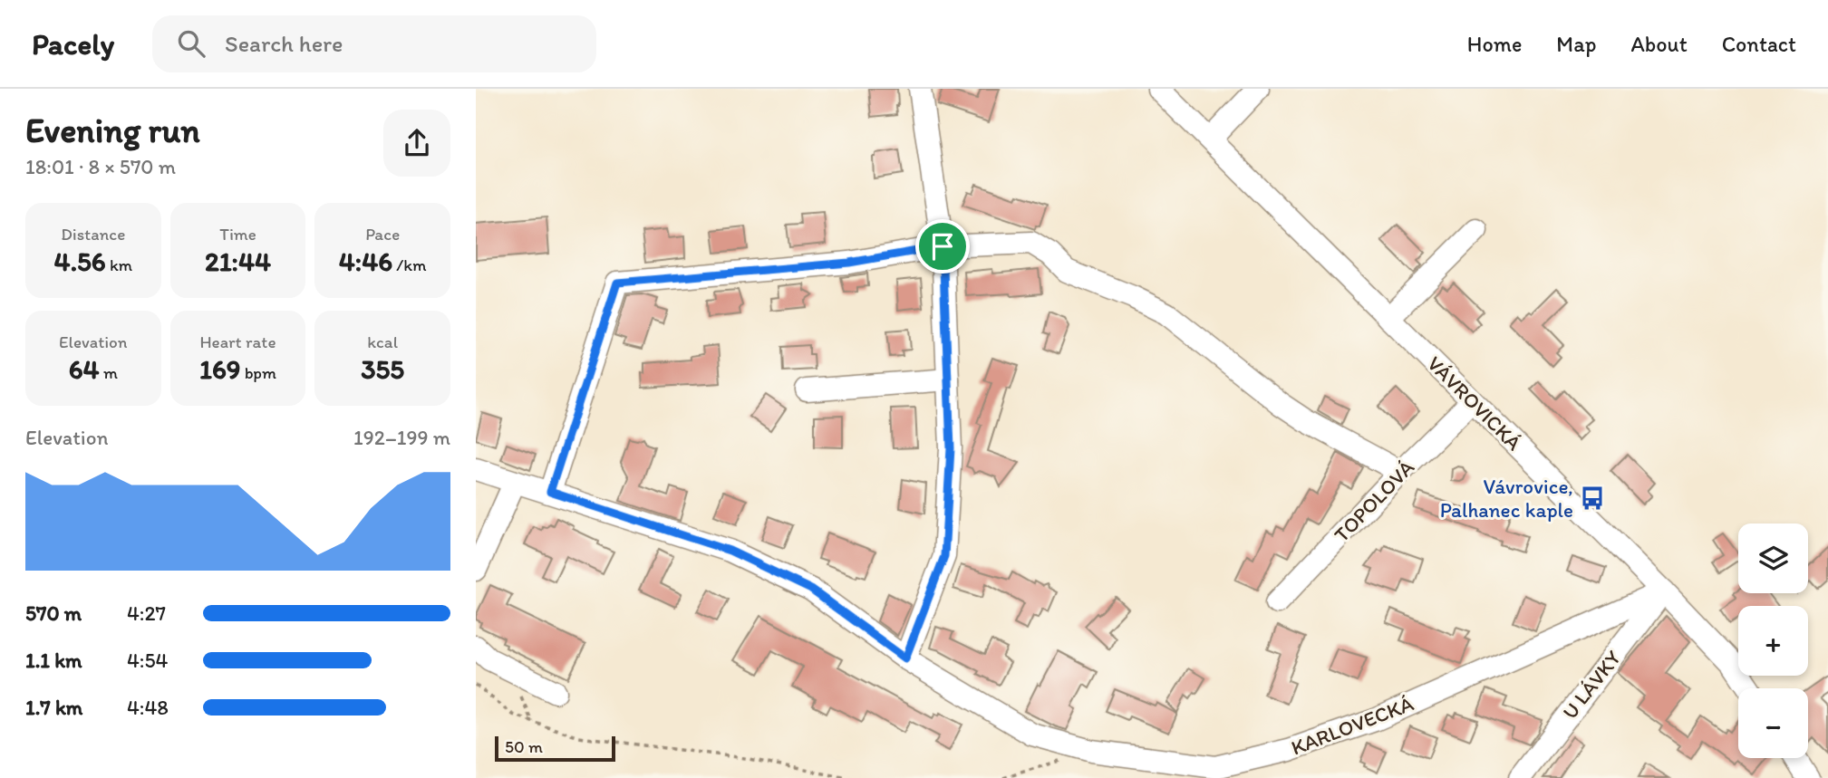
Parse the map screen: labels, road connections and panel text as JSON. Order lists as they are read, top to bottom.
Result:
{
  "streets": {
    "street": [
      "VÁVROVICKÁ",
      "TOPOLOVÁ",
      "U LÁVKY",
      "KARLOVECKÁ"
    ]
  },
  "crossings": [
    ["VÁVROVICKÁ", "TOPOLOVÁ"],
    ["VÁVROVICKÁ", "U LÁVKY"],
    ["VÁVROVICKÁ", "KARLOVECKÁ"],
    ["U LÁVKY", "KARLOVECKÁ"]
  ],
  "places": {
    "bus stop": ["Vávrovice, Palhanec kaple"]
  },
  "scale_bar": "50 m",
  "page": {
    "header": "Pacely",
    "search": "Search here",
    "nav": [
      "Home",
      "Map",
      "About",
      "Contact"
    ],
    "heading": ["Evening run", "18:01 · 8 × 570 m"],
    "stats": [
      ["Distance", "4.56 km"],
      ["Time", "21:44"],
      ["Pace", "4:46 /km"],
      ["Elevation", "64 m"],
      ["Heart rate", "169 bpm"],
      ["kcal", "355"]
    ],
    "chart": ["Elevation", "192–199 m"],
    "map_buttons": ["+", "−"],
    "list": [
      {
        "name": "570 m",
        "note": "4:27"
      },
      {
        "name": "1.1 km",
        "note": "4:54"
      },
      {
        "name": "1.7 km",
        "note": "4:48"
      }
    ],
    "scale": "50 m"
  }
}
